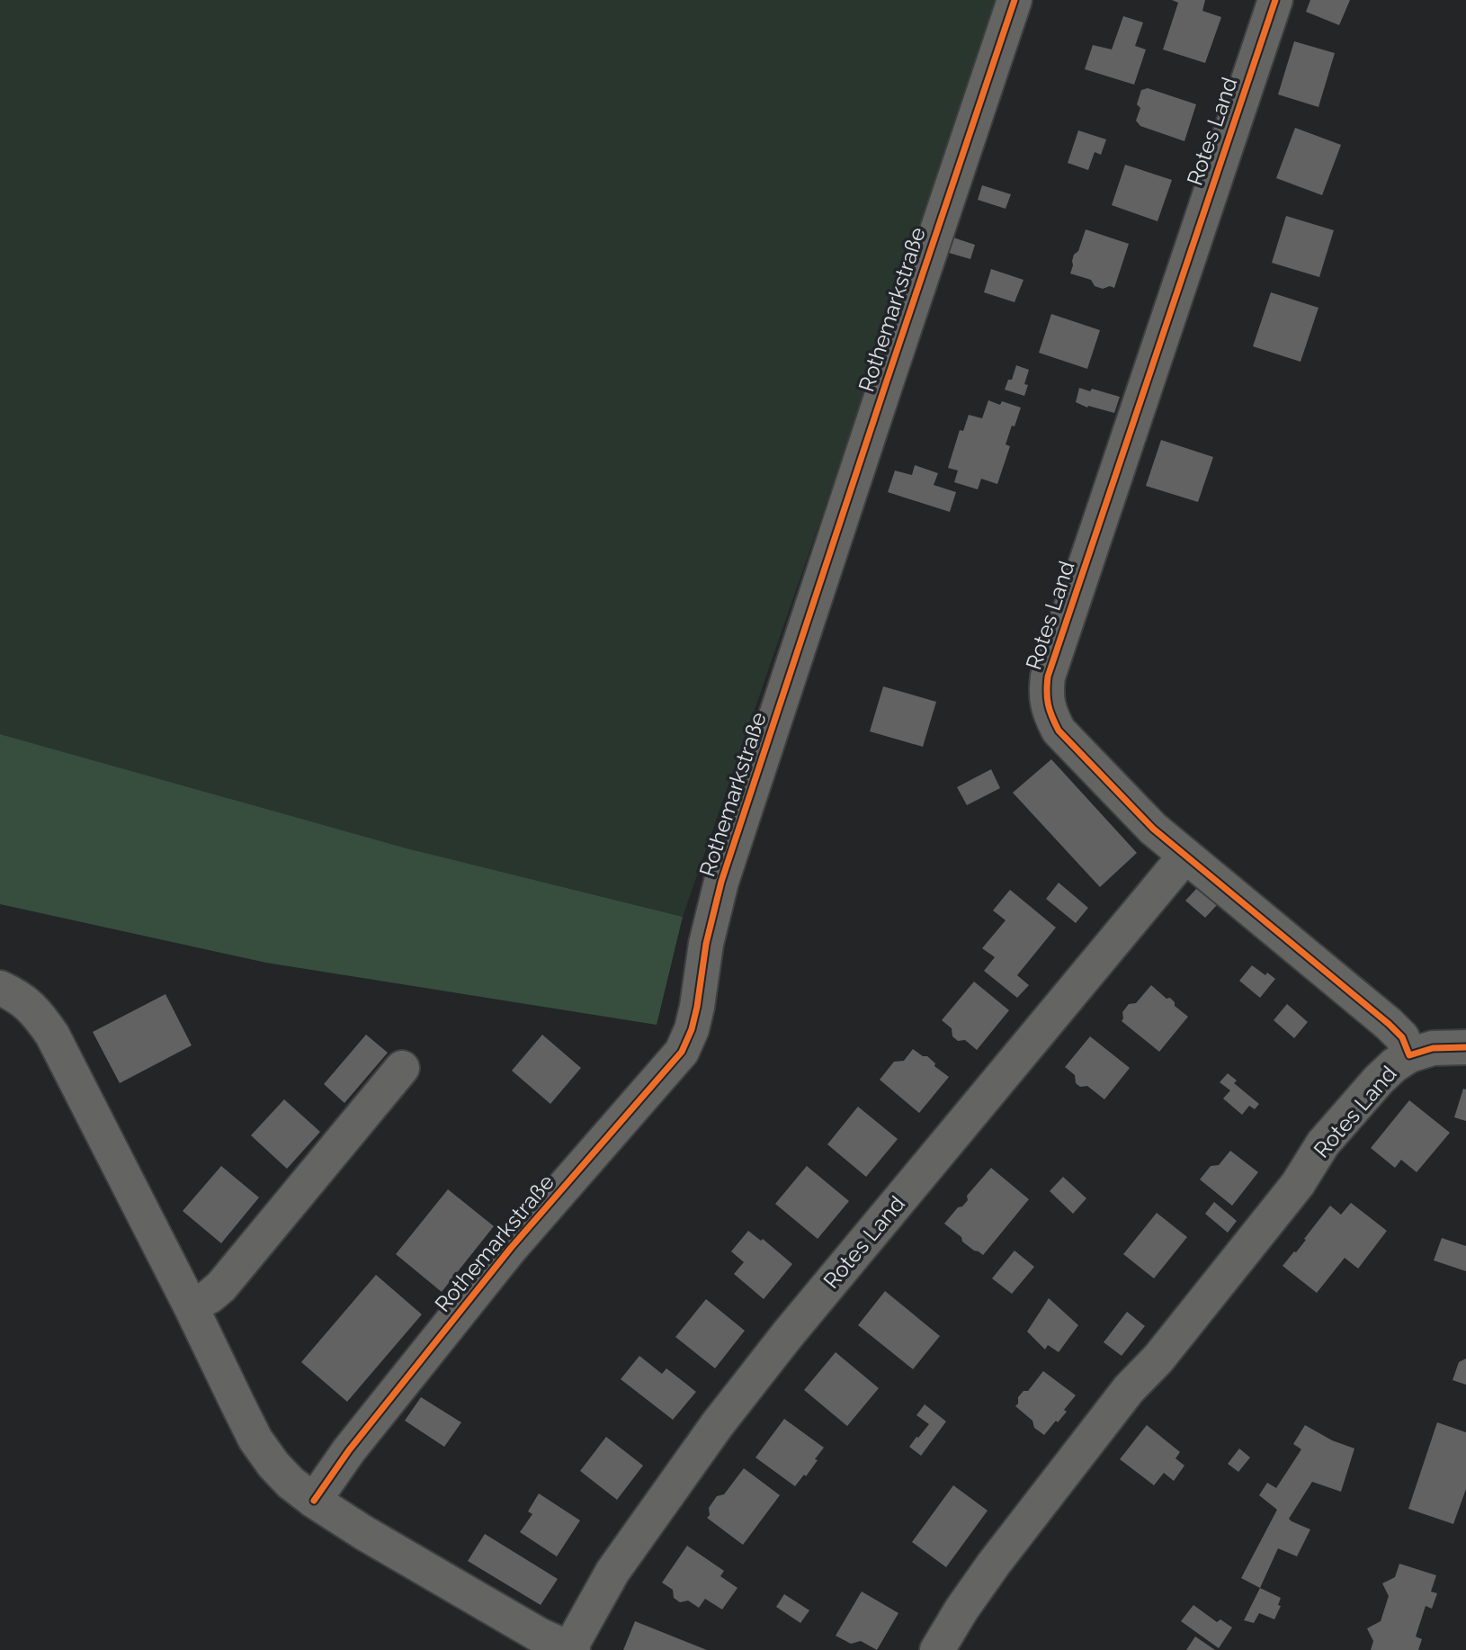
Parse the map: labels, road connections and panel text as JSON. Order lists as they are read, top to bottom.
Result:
{
  "streets": {
    "street": ["Rotes Land", "Rothemarkstraße"]
  }
}
